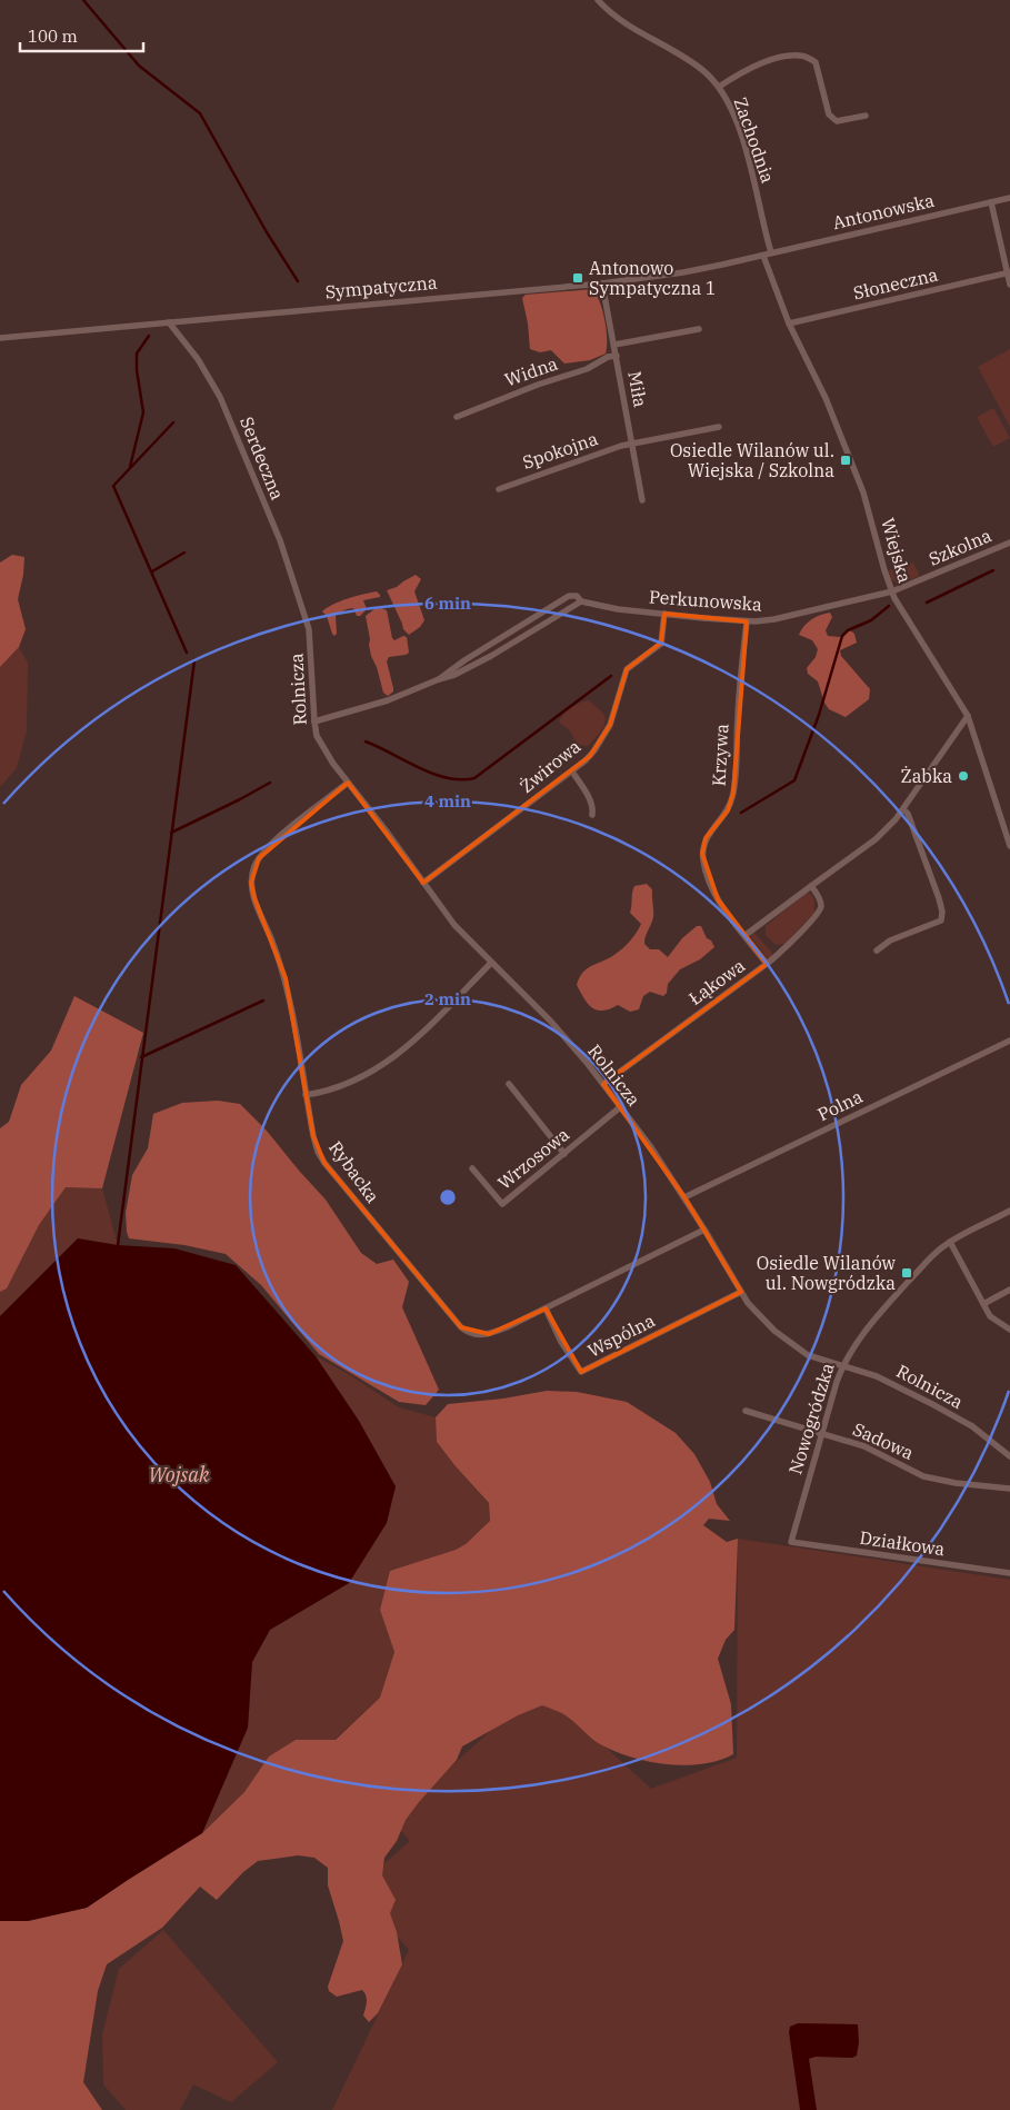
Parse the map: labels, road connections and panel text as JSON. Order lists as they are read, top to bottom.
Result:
{
  "streets": {
    "street": [
      "Zachodnia",
      "Antonowska",
      "Słoneczna",
      "Sympatyczna",
      "Widna",
      "Miła",
      "Spokojna",
      "Serdeczna",
      "Szkolna",
      "Wiejska",
      "Perkunowska",
      "Rolnicza",
      "Krzywa",
      "Żwirowa",
      "Łąkowa",
      "Polna",
      "Wrzosowa",
      "Rybacka",
      "Wspólna",
      "Nowogródzka",
      "Sadowa",
      "Działkowa"
    ]
  },
  "crossings": [
    ["Zachodnia", "Antonowska"],
    ["Antonowska", "Sympatyczna"],
    ["Antonowska", "Wiejska"],
    ["Słoneczna", "Wiejska"],
    ["Sympatyczna", "Miła"],
    ["Sympatyczna", "Serdeczna"],
    ["Sympatyczna", "Wiejska"],
    ["Widna", "Miła"],
    ["Miła", "Spokojna"],
    ["Serdeczna", "Rolnicza"],
    ["Szkolna", "Wiejska"],
    ["Szkolna", "Perkunowska"],
    ["Wiejska", "Perkunowska"],
    ["Wiejska", "Łąkowa"],
    ["Perkunowska", "Rolnicza"],
    ["Perkunowska", "Krzywa"],
    ["Perkunowska", "Żwirowa"],
    ["Rolnicza", "Żwirowa"],
    ["Rolnicza", "Łąkowa"],
    ["Rolnicza", "Polna"],
    ["Rolnicza", "Wrzosowa"],
    ["Rolnicza", "Rybacka"],
    ["Rolnicza", "Wspólna"],
    ["Rolnicza", "Nowogródzka"],
    ["Krzywa", "Łąkowa"],
    ["Rybacka", "Wspólna"],
    ["Nowogródzka", "Sadowa"],
    ["Nowogródzka", "Działkowa"]
  ],
  "water": ["Wojsak"],
  "places": {
    "transit": ["Antonowo Sympatyczna 1", "Osiedle Wilanów ul. Wiejska / Szkolna", "Osiedle Wilanów ul. Nowgródzka"],
    "other": ["Żabka"]
  },
  "scale_bar": "100 m",
  "rings": ["6 min", "4 min", "2 min"]
}
